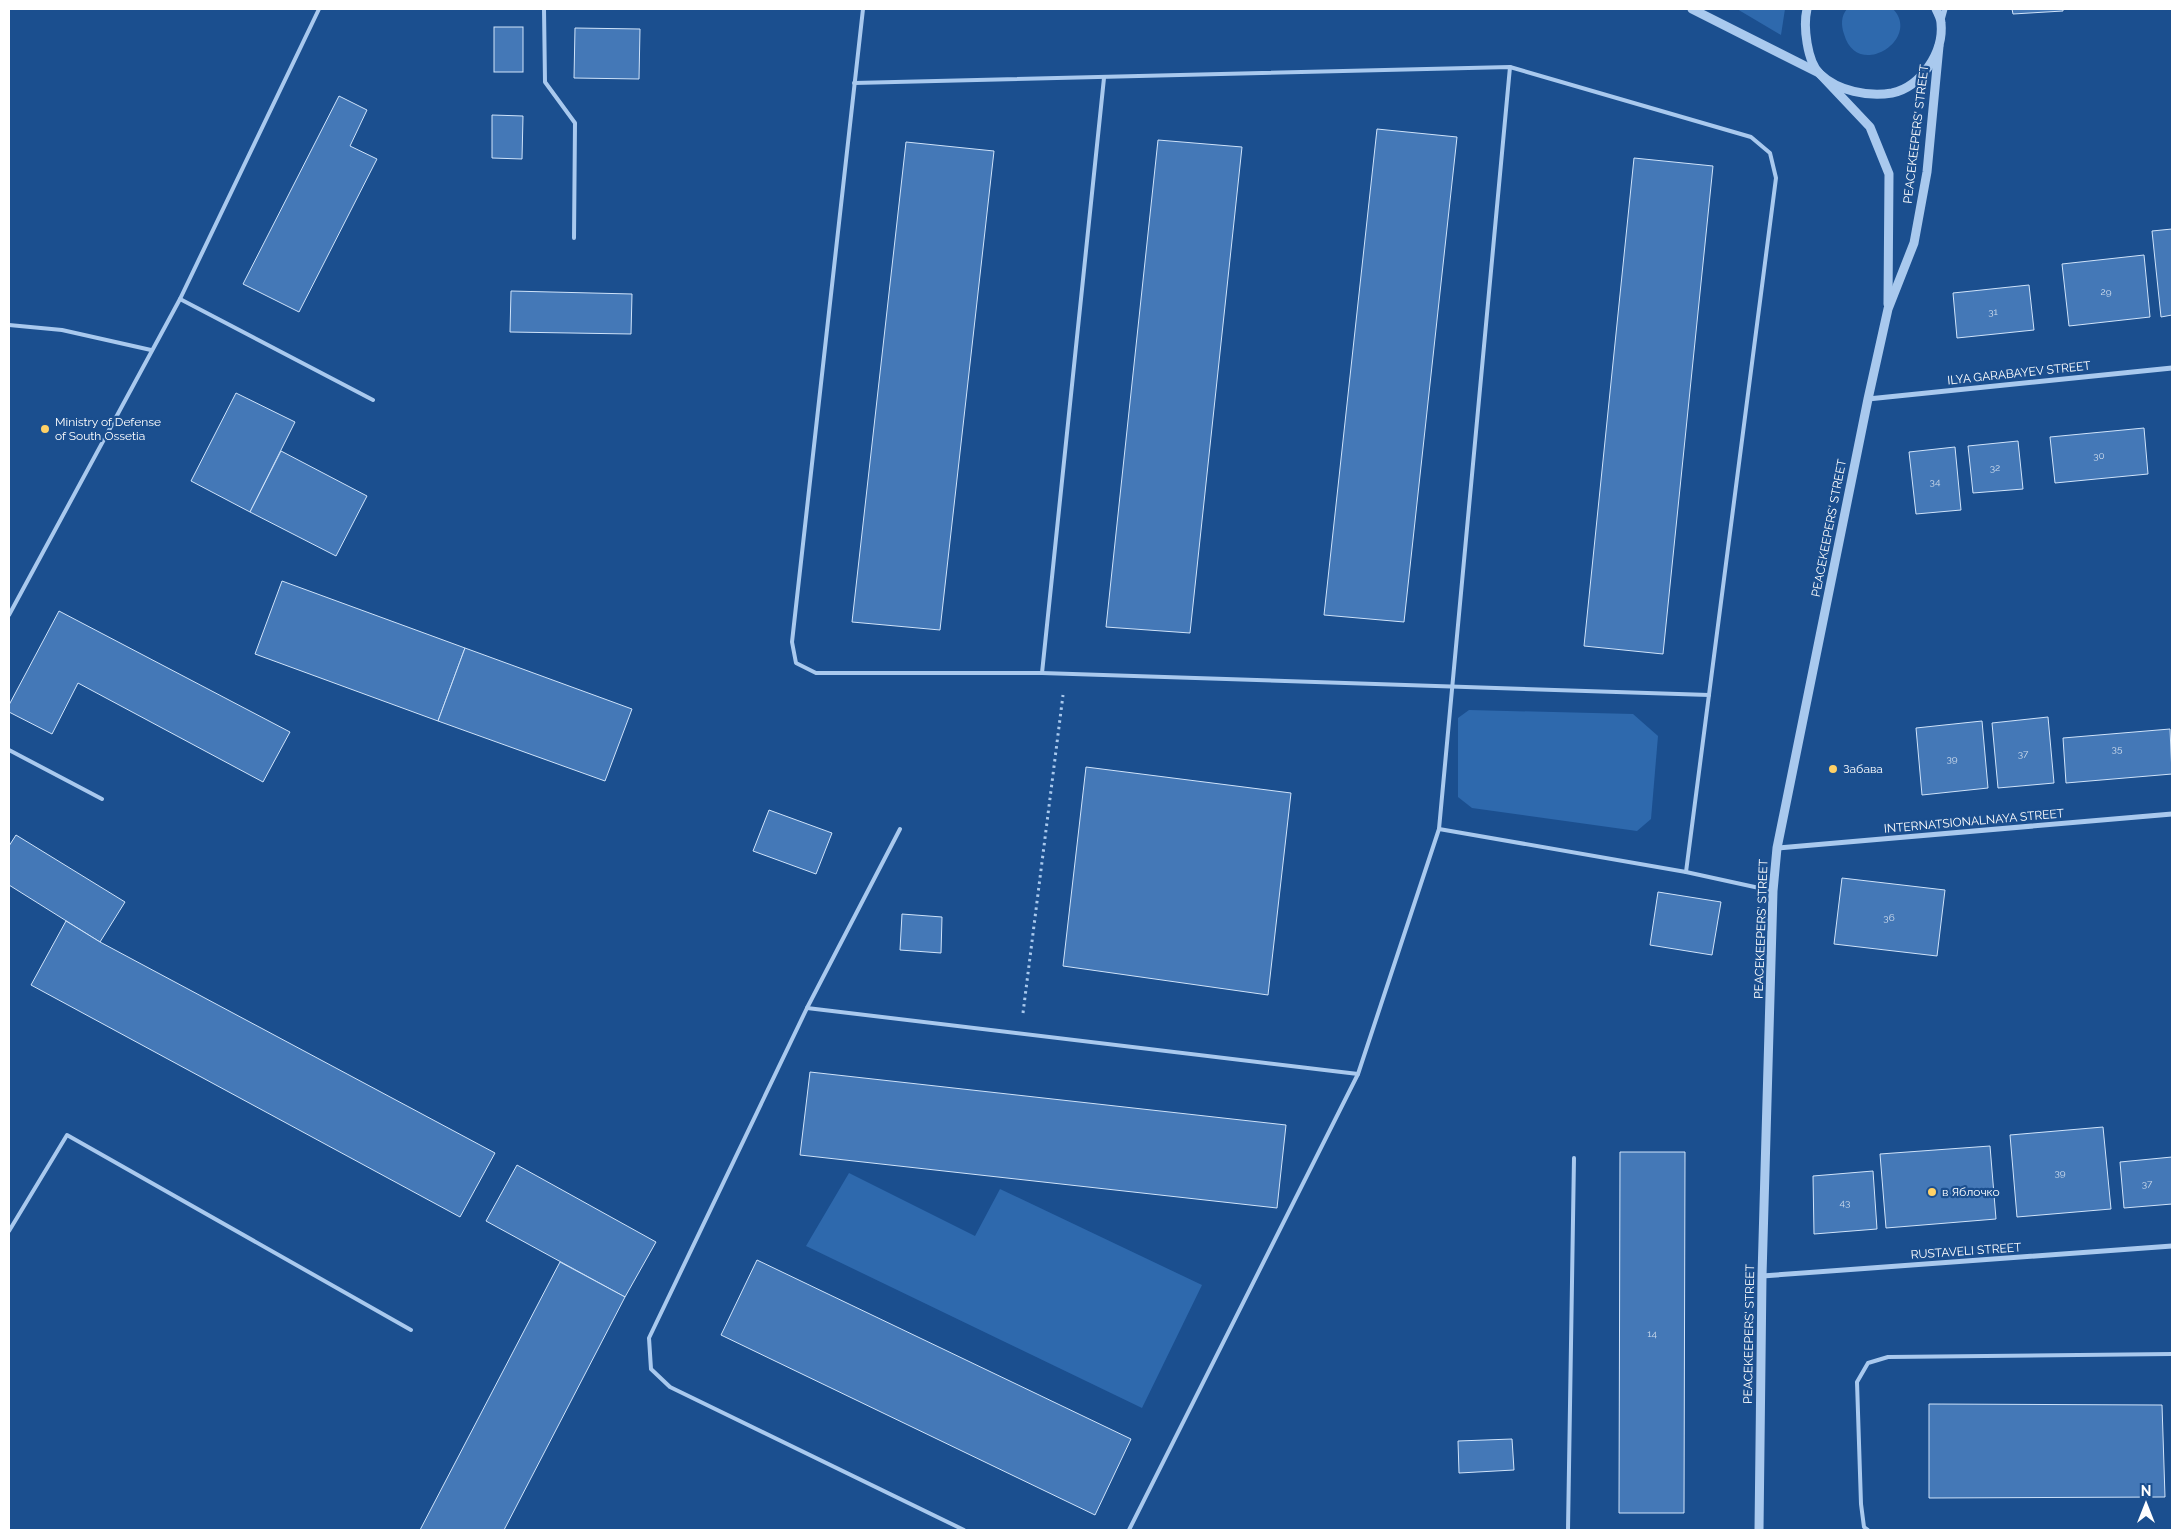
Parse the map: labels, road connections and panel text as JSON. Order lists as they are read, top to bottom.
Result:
{
  "streets": {
    "street": [
      "PEACEKEEPERS' STREET",
      "ILYA GARABAYEV STREET",
      "INTERNATSIONALNAYA STREET",
      "RUSTAVELI STREET"
    ]
  },
  "crossings": [
    ["PEACEKEEPERS' STREET", "ILYA GARABAYEV STREET"],
    ["PEACEKEEPERS' STREET", "INTERNATSIONALNAYA STREET"],
    ["PEACEKEEPERS' STREET", "RUSTAVELI STREET"]
  ],
  "places": ["Ministry of Defense of South Ossetia", "Забава", "в Яблочко"],
  "house_numbers": [
    "29",
    "31",
    "30",
    "32",
    "34",
    "35",
    "37",
    "39",
    "36",
    "39",
    "37",
    "43",
    "14"
  ],
  "north": "top"
}
